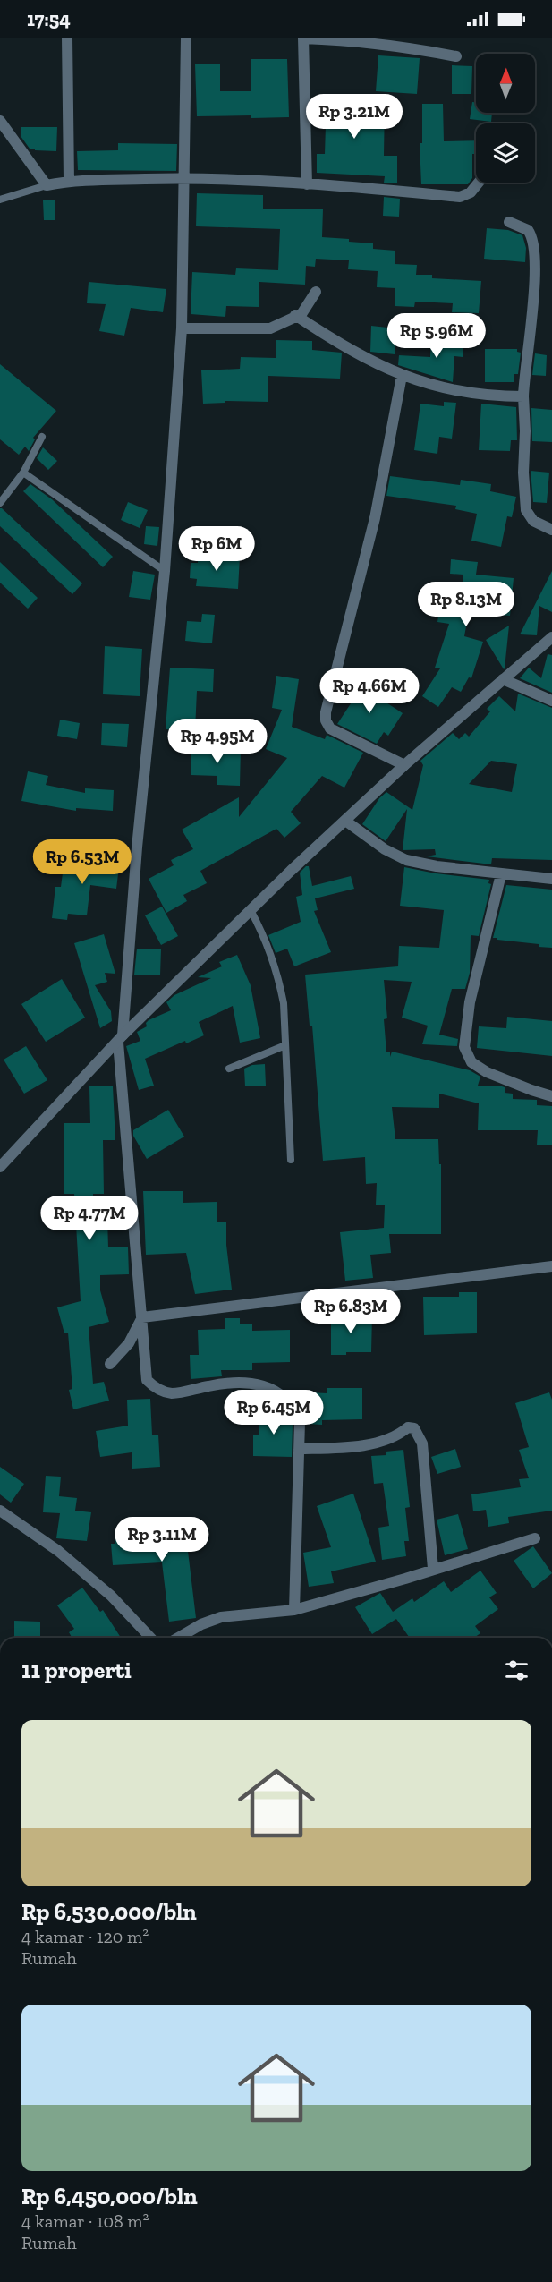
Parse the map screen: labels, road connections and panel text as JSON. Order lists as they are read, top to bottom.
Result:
{
  "north": "top",
  "page": {
    "status": "17:54",
    "price": [
      "Rp 3.21M",
      "Rp 5.96M",
      "Rp 6M",
      "Rp 8.13M",
      "Rp 4.66M",
      "Rp 4.95M",
      "Rp 6.53M",
      "Rp 4.77M",
      "Rp 6.83M",
      "Rp 6.45M",
      "Rp 3.11M"
    ],
    "heading": "11 properti",
    "list": [
      {
        "name": "Rp 6,530,000/bln",
        "note": "4 kamar · 120 m² · Rumah"
      },
      {
        "name": "Rp 6,450,000/bln",
        "note": "4 kamar · 108 m² · Rumah"
      }
    ]
  }
}
